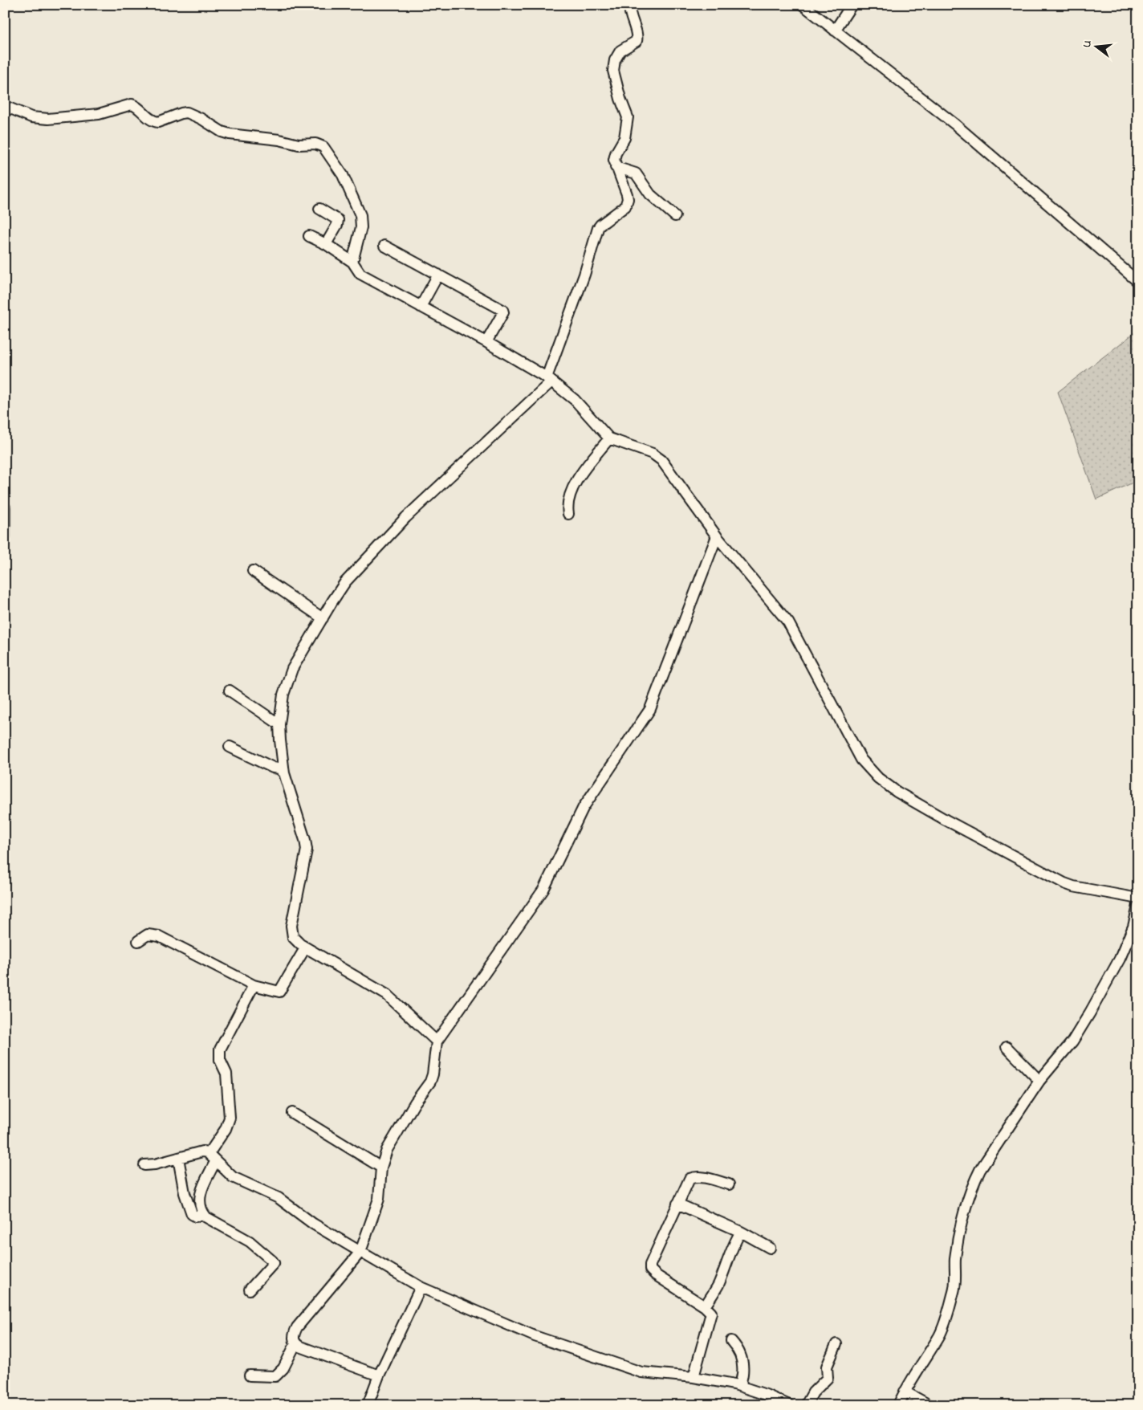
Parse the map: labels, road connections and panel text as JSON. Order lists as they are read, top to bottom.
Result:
{
  "north": "left"
}
